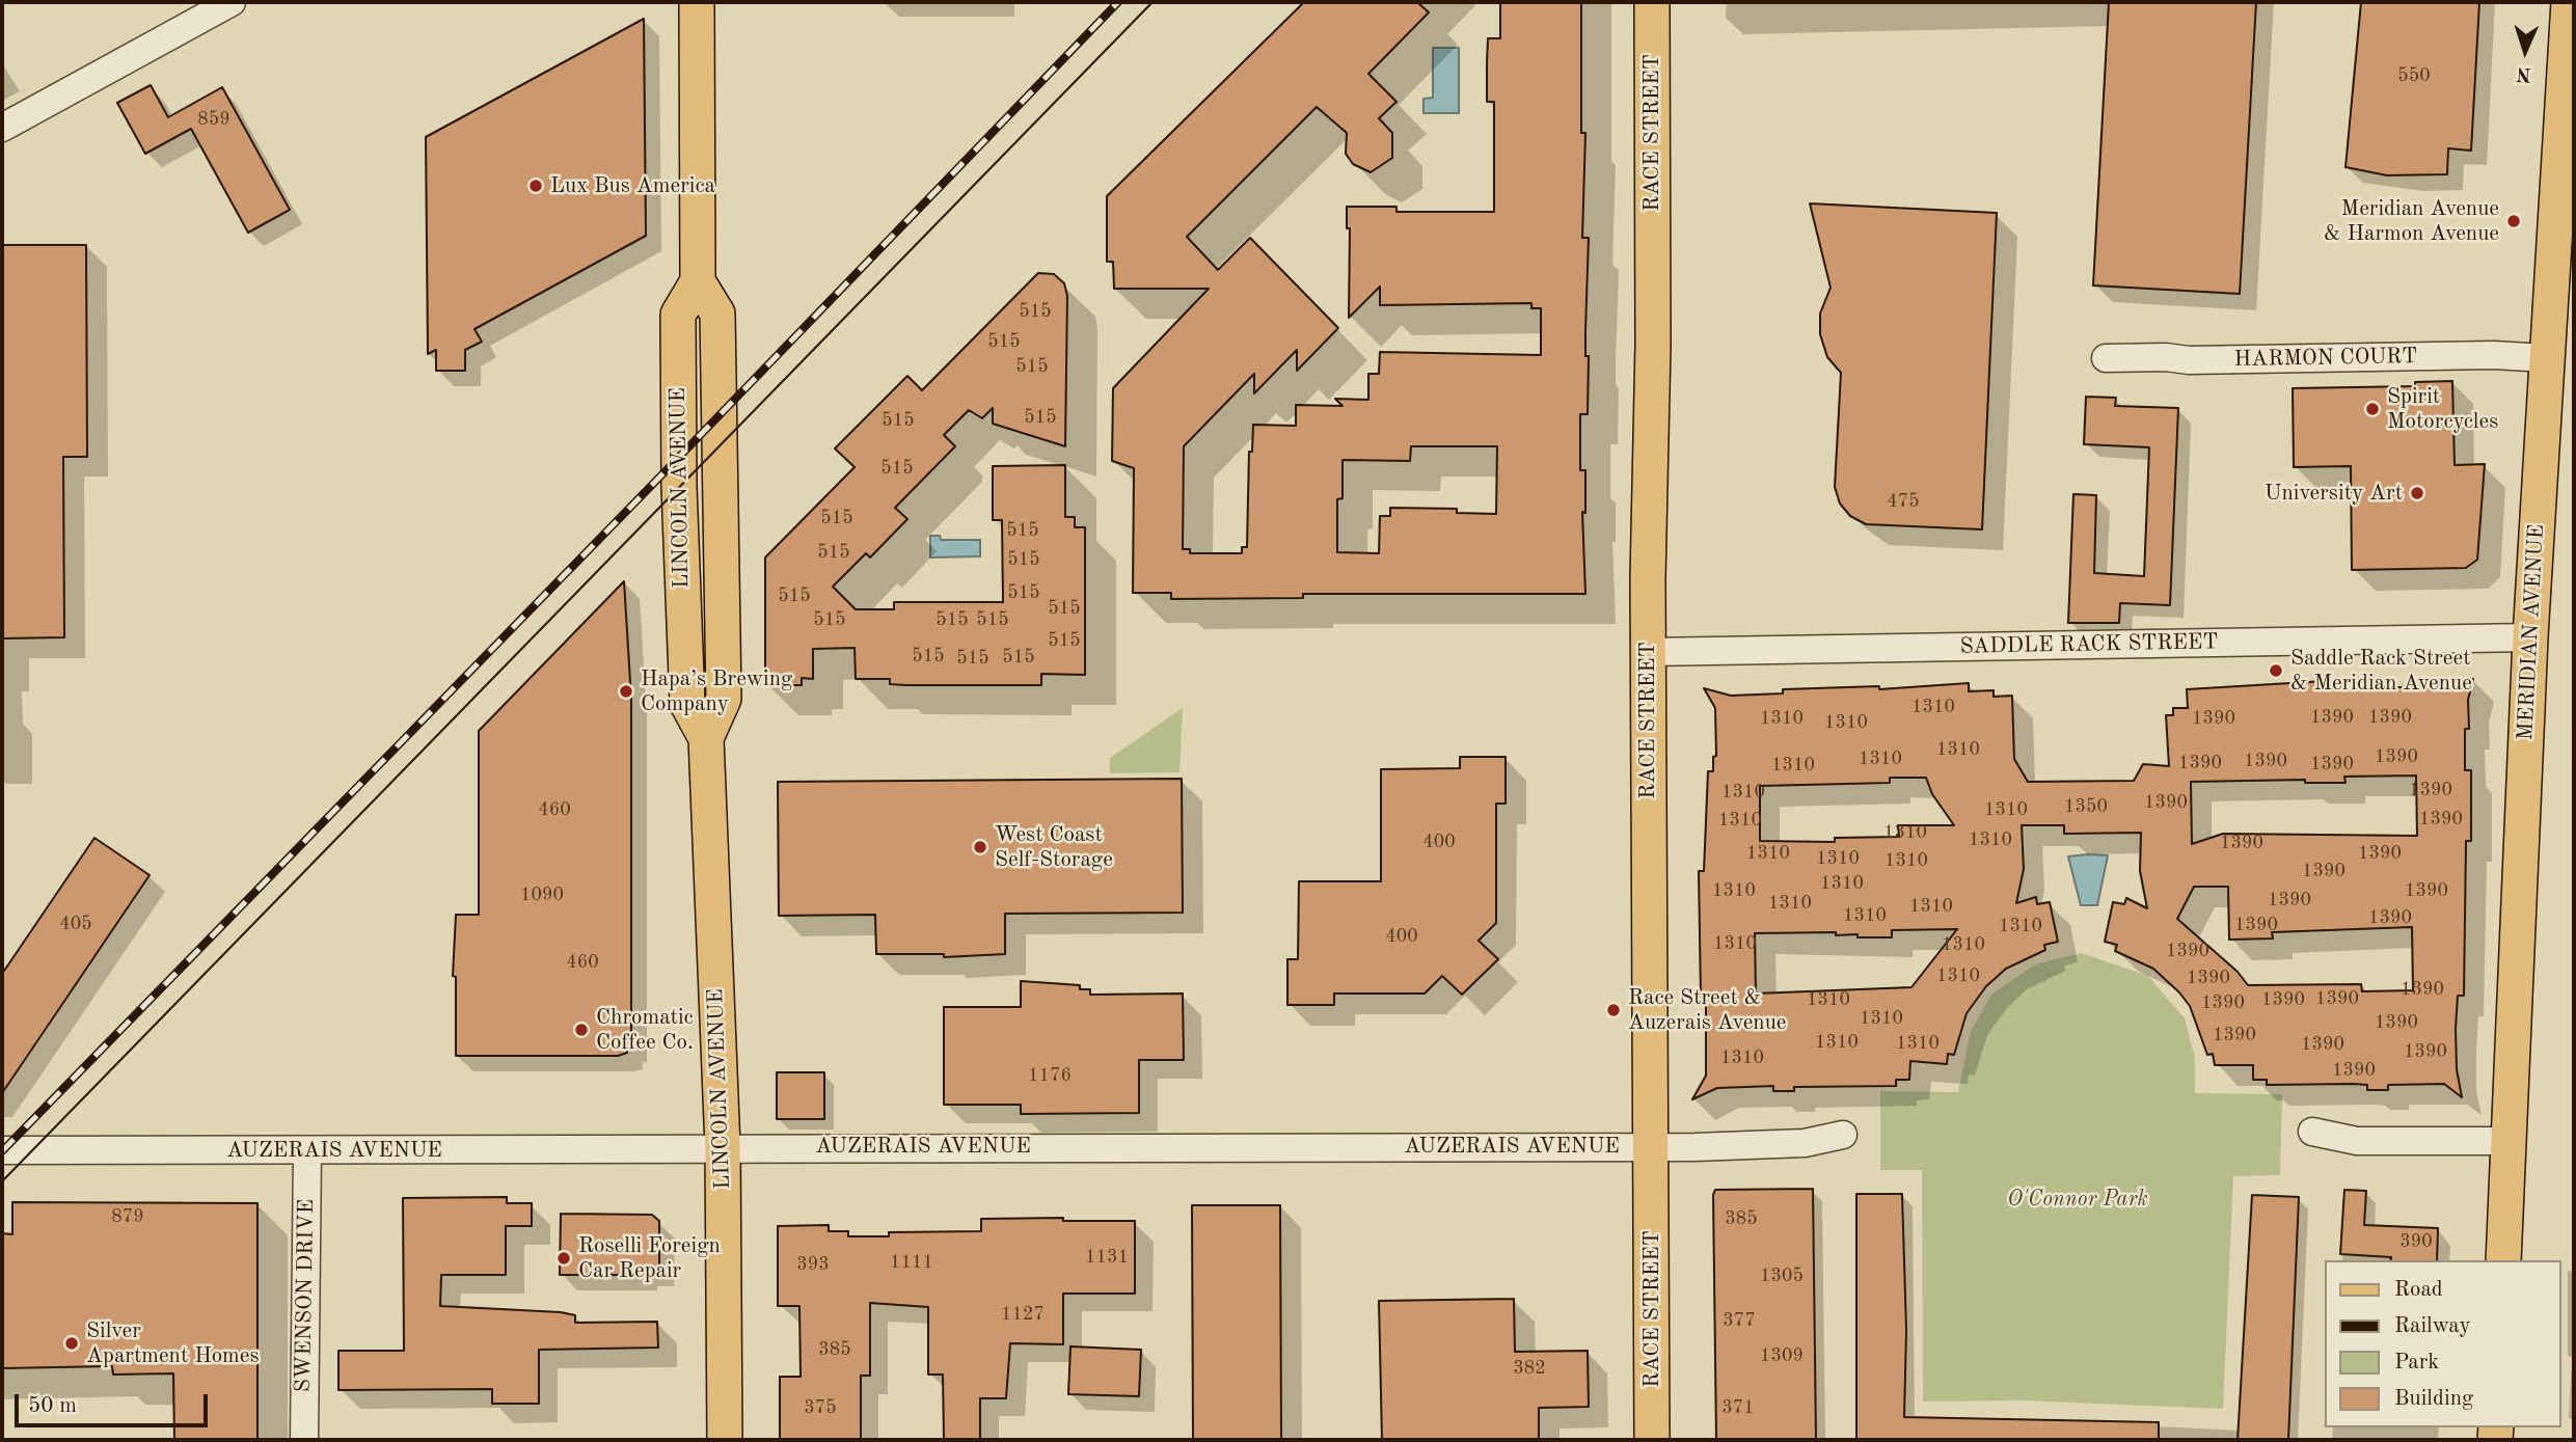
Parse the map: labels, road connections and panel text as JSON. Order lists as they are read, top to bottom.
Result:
{
  "streets": {
    "main road": ["RACE STREET", "LINCOLN AVENUE", "MERIDIAN AVENUE"],
    "street": [
      "HARMON COURT",
      "SADDLE RACK STREET",
      "AUZERAIS AVENUE",
      "SWENSON DRIVE"
    ]
  },
  "crossings": [
    ["RACE STREET", "SADDLE RACK STREET"],
    ["RACE STREET", "AUZERAIS AVENUE"],
    ["HARMON COURT", "MERIDIAN AVENUE"],
    ["LINCOLN AVENUE", "AUZERAIS AVENUE"],
    ["MERIDIAN AVENUE", "SADDLE RACK STREET"],
    ["AUZERAIS AVENUE", "SWENSON DRIVE"]
  ],
  "parks": ["O'Connor Park"],
  "places": [
    "Lux Bus America",
    "Meridian Avenue & Harmon Avenue",
    "Spirit Motorcycles",
    "University Art",
    "Saddle Rack Street & Meridian Avenue",
    "Hapa’s Brewing Company",
    "West Coast Self-Storage",
    "Race Street & Auzerais Avenue",
    "Chromatic Coffee Co.",
    "Roselli Foreign Car Repair",
    "Silver Apartment Homes"
  ],
  "house_numbers": [
    "550",
    "859",
    "515",
    "515",
    "515",
    "515",
    "515",
    "515",
    "475",
    "515",
    "515",
    "515",
    "515",
    "515",
    "515",
    "515",
    "515",
    "515",
    "515",
    "515",
    "515",
    "515",
    "515",
    "1310",
    "1390",
    "1390",
    "1310",
    "1390",
    "1310",
    "1310",
    "1390",
    "1310",
    "1390",
    "1390",
    "1390",
    "1310",
    "1390",
    "1310",
    "1390",
    "1350",
    "460",
    "1310",
    "1390",
    "1310",
    "1310",
    "1310",
    "400",
    "1390",
    "1310",
    "1390",
    "1310",
    "1310",
    "1390",
    "1310",
    "1310",
    "1390",
    "1090",
    "1390",
    "1310",
    "1310",
    "1310",
    "1390",
    "405",
    "1390",
    "1310",
    "400",
    "1310",
    "1310",
    "1390",
    "460",
    "1310",
    "1390",
    "1390",
    "1390",
    "1310",
    "1390",
    "1390",
    "1310",
    "1390",
    "1390",
    "1310",
    "1310",
    "1390",
    "1390",
    "1310",
    "1390",
    "1176",
    "879",
    "385",
    "390",
    "1131",
    "1111",
    "393",
    "1305",
    "1127",
    "377",
    "385",
    "1309",
    "382",
    "375",
    "371"
  ],
  "legend": [
    "Road",
    "Railway",
    "Park",
    "Building"
  ],
  "scale_bar": "50 m",
  "north": "bottom"
}
